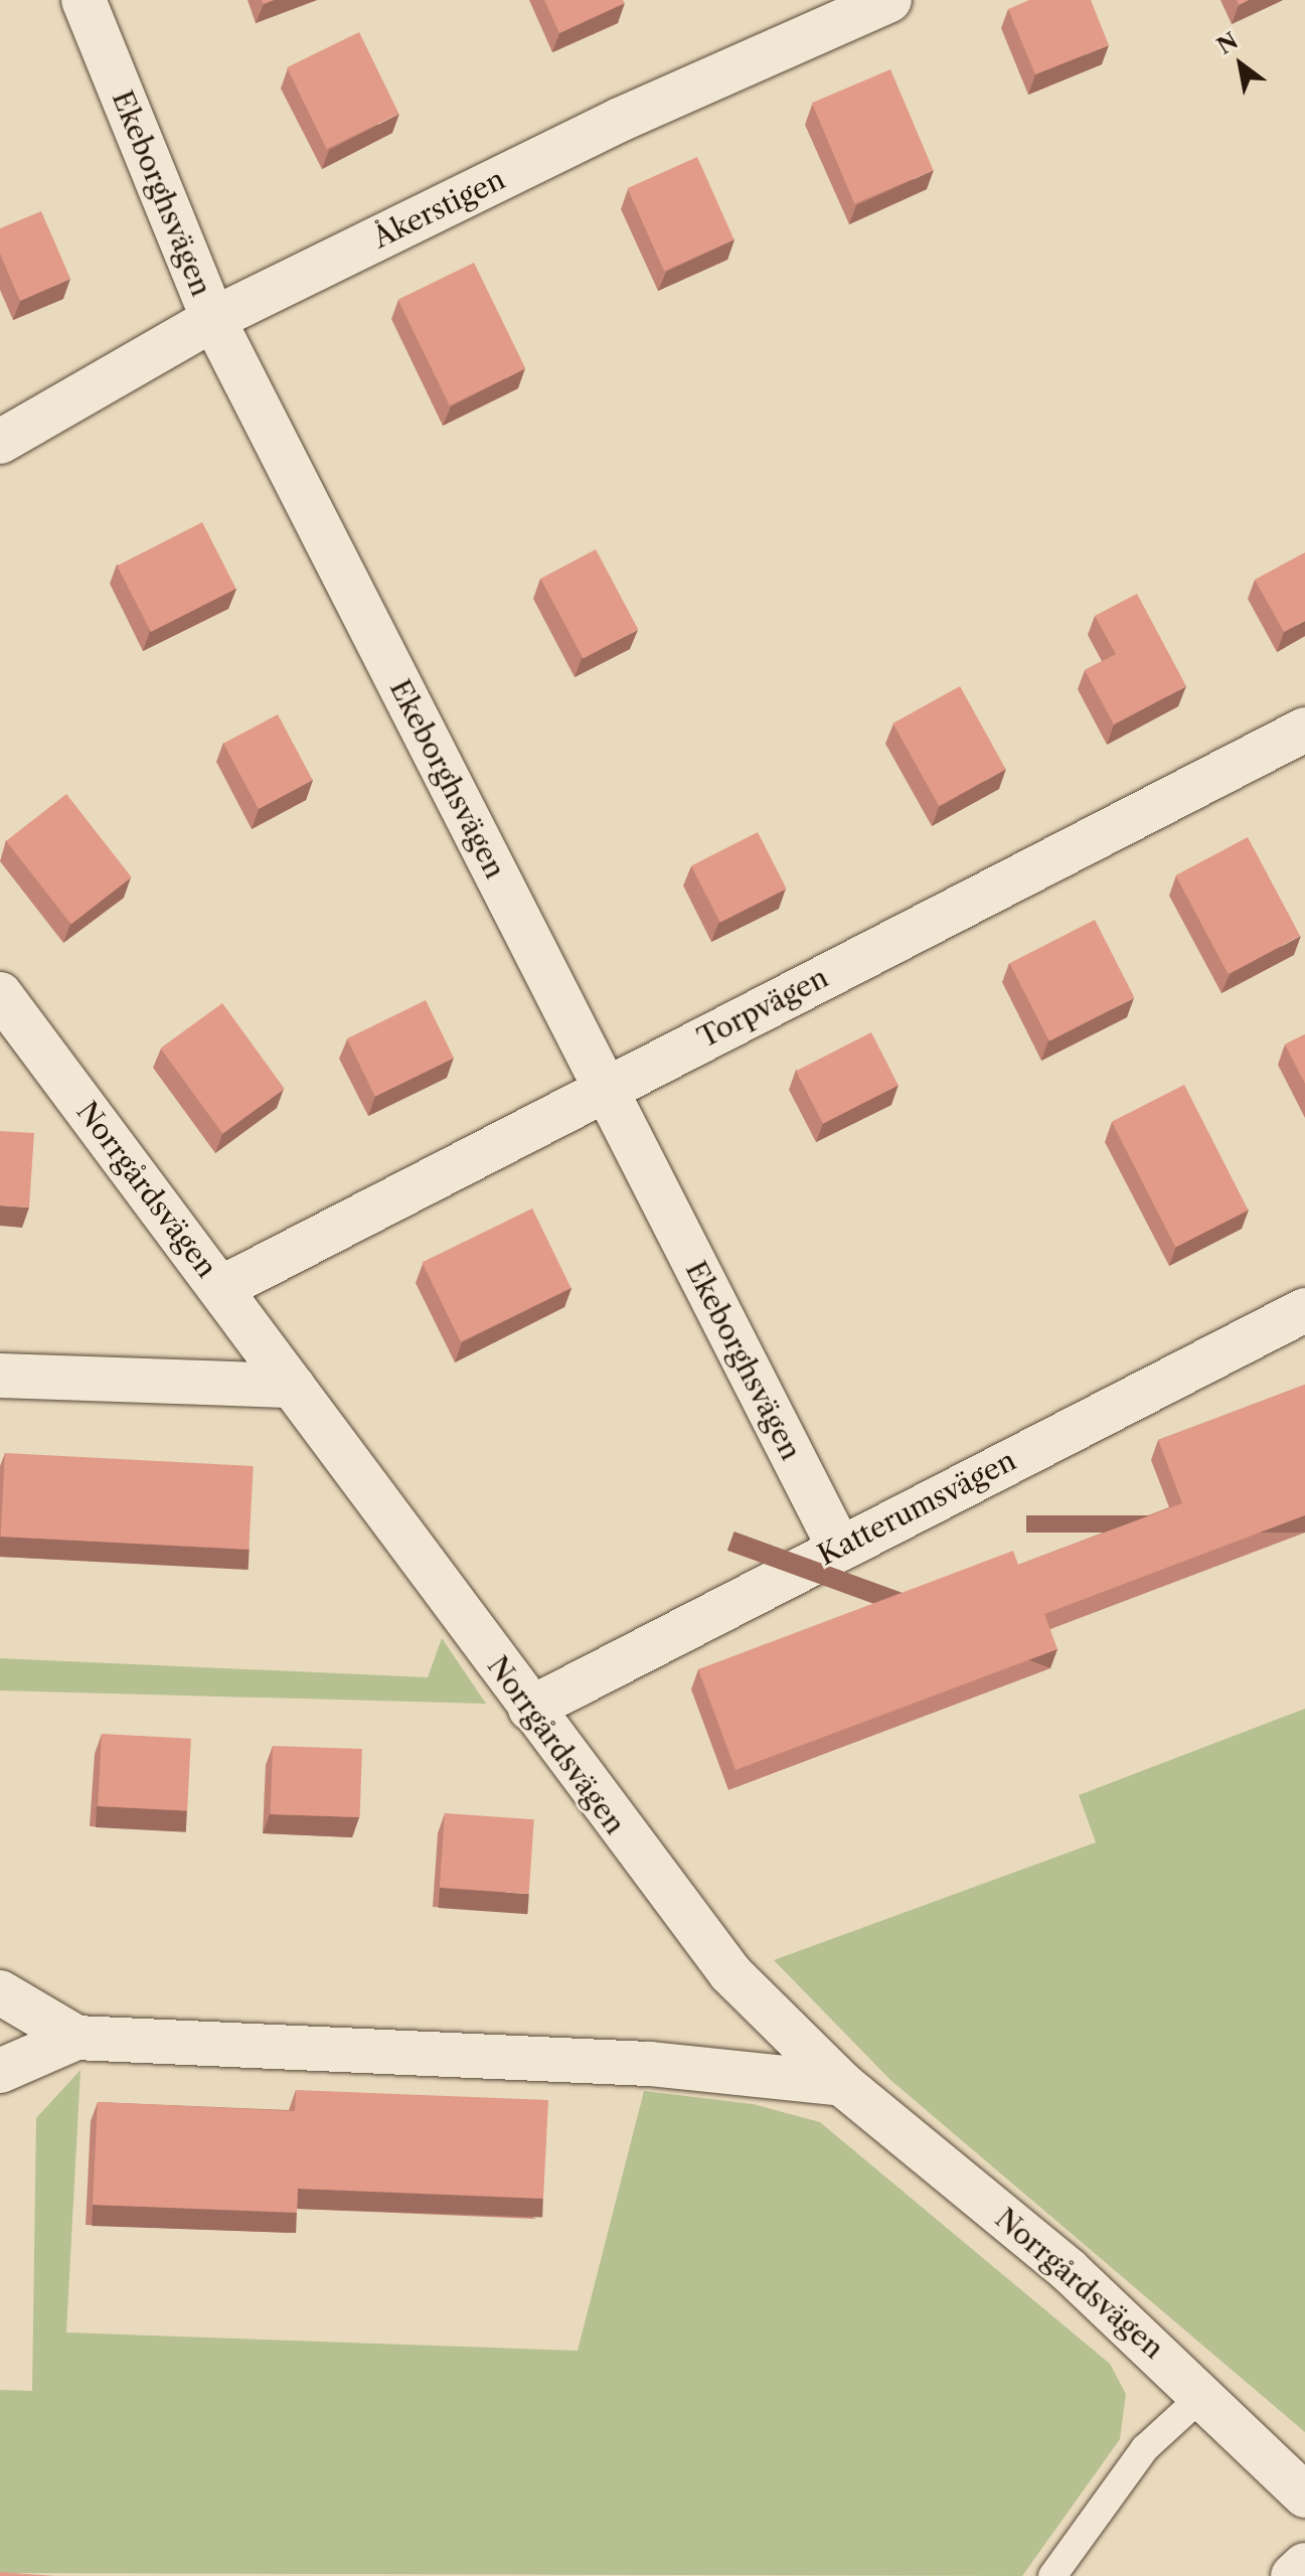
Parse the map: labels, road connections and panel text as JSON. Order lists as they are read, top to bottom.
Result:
{
  "streets": {
    "street": [
      "Ekeborghsvägen",
      "Åkerstigen",
      "Torpvägen",
      "Norrgårdsvägen",
      "Katterumsvägen"
    ]
  },
  "crossings": [
    ["Ekeborghsvägen", "Åkerstigen"],
    ["Ekeborghsvägen", "Torpvägen"],
    ["Ekeborghsvägen", "Katterumsvägen"],
    ["Torpvägen", "Norrgårdsvägen"],
    ["Norrgårdsvägen", "Katterumsvägen"]
  ],
  "north": "top left"
}
